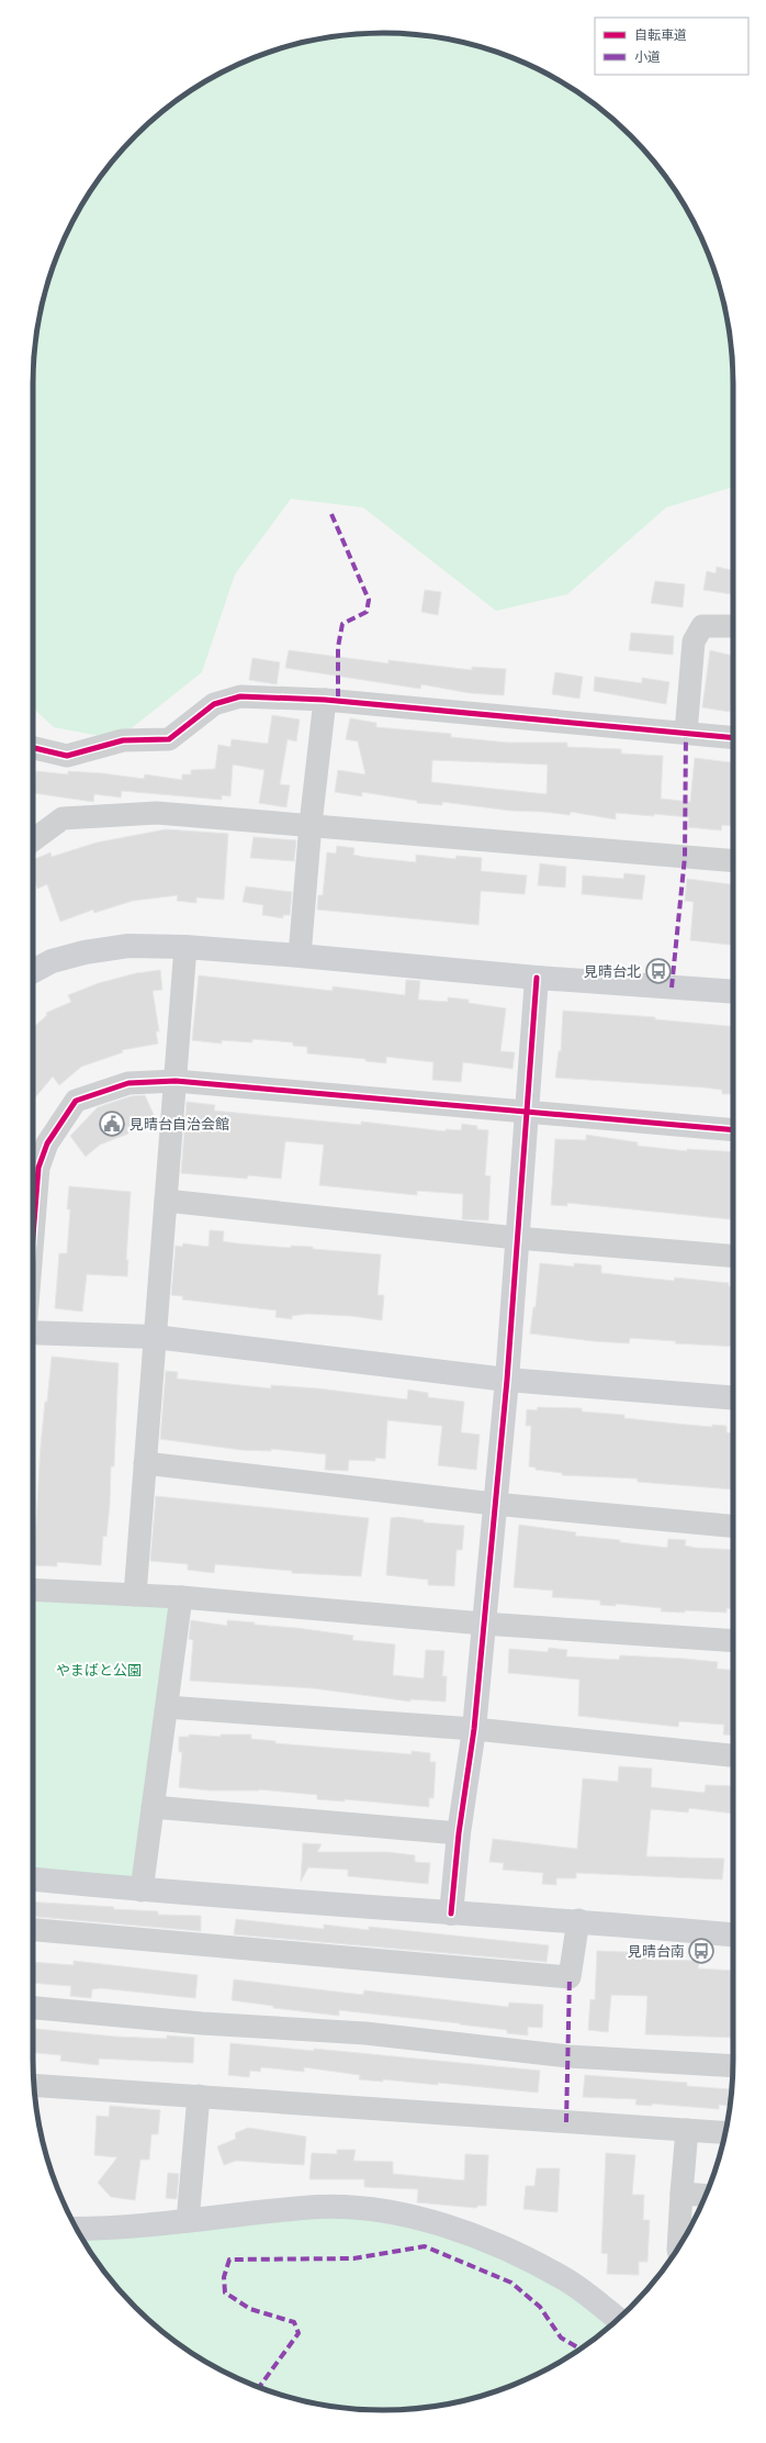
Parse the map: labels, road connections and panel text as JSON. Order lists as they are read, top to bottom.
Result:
{
  "parks": ["やまばと公園"],
  "places": {
    "bus stop": ["見晴台北", "見晴台南"],
    "public building": ["見晴台自治会館"]
  },
  "legend": ["自転車道", "小道"]
}
